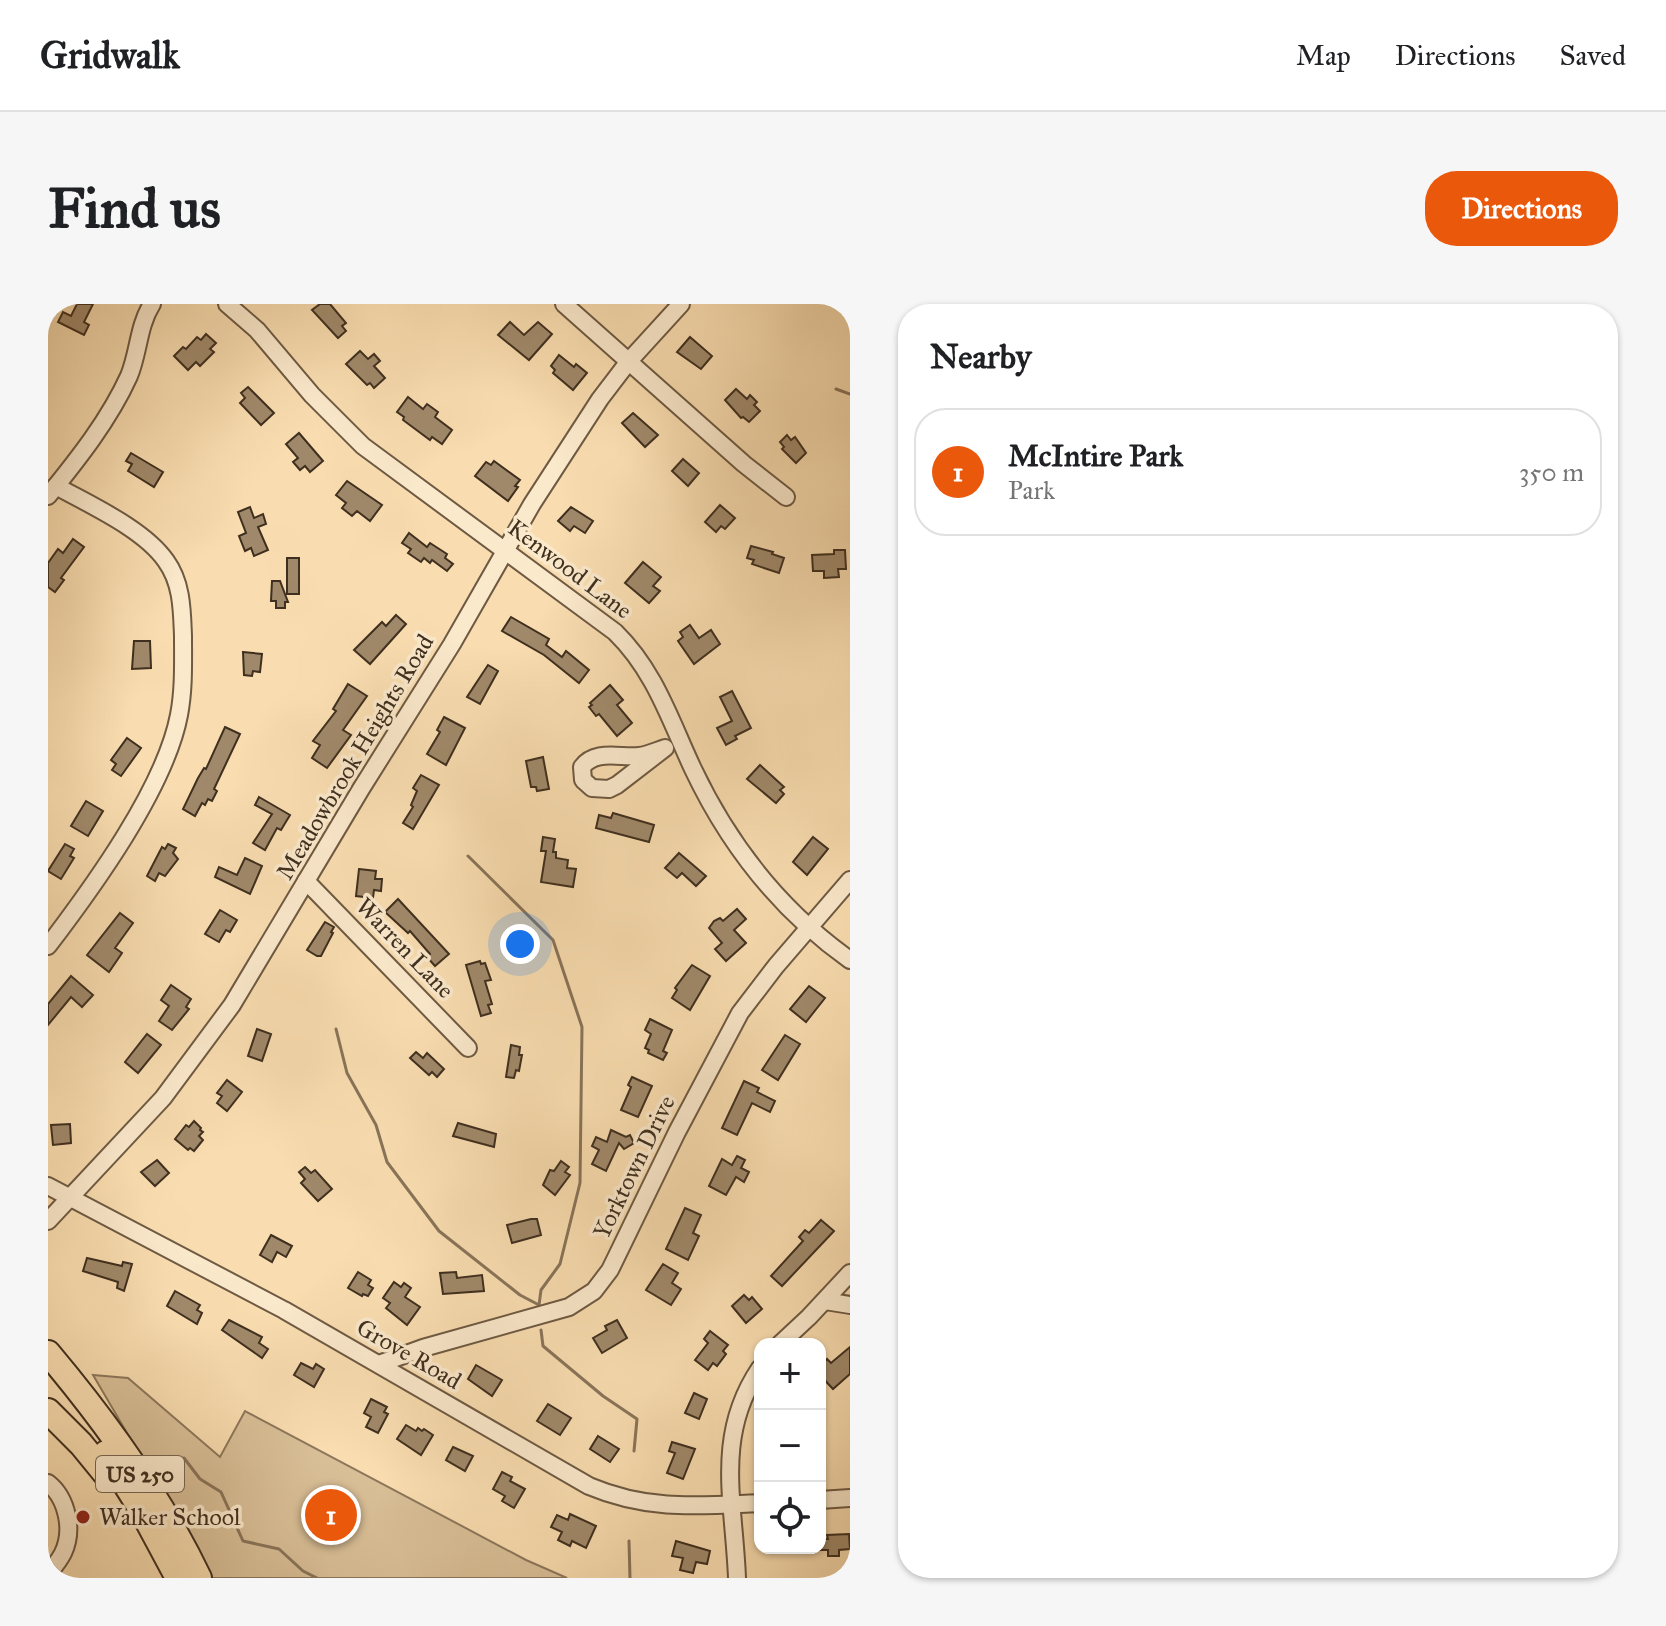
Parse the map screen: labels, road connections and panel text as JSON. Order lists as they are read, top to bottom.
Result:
{
  "streets": {
    "highway": ["US 250"],
    "street": [
      "Kenwood Lane",
      "Meadowbrook Heights Road",
      "Warren Lane",
      "Yorktown Drive",
      "Grove Road"
    ]
  },
  "crossings": [
    ["Kenwood Lane", "Meadowbrook Heights Road"],
    ["Kenwood Lane", "Yorktown Drive"],
    ["Meadowbrook Heights Road", "Warren Lane"],
    ["Meadowbrook Heights Road", "Grove Road"],
    ["Yorktown Drive", "Grove Road"]
  ],
  "places": ["Walker School"],
  "page": {
    "header": "Gridwalk",
    "nav": ["Map", "Directions", "Saved"],
    "buttons": "Directions",
    "title": "Find us",
    "heading": "Nearby",
    "list": [
      {
        "mark": "1",
        "name": "McIntire Park",
        "note": "Park",
        "value": "350 m"
      }
    ],
    "map_buttons": ["+", "−"],
    "pins": "1"
  }
}
